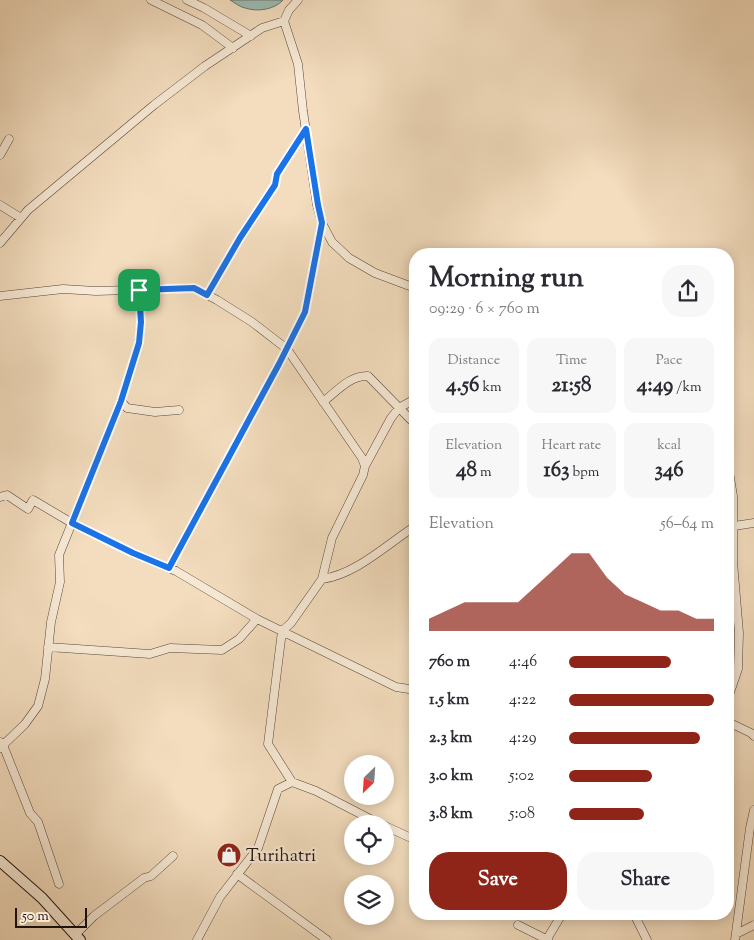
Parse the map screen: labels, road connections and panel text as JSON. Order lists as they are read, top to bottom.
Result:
{
  "places": {
    "shop": ["Turihatri"]
  },
  "scale_bar": "50 m",
  "north": "bottom left",
  "page": {
    "heading": ["Morning run", "09:29 · 6 × 760 m"],
    "stats": [
      ["Distance", "4.56 km"],
      ["Time", "21:58"],
      ["Pace", "4:49 /km"],
      ["Elevation", "48 m"],
      ["Heart rate", "163 bpm"],
      ["kcal", "346"]
    ],
    "chart": ["Elevation", "56–64 m"],
    "list": [
      {
        "name": "760 m",
        "note": "4:46"
      },
      {
        "name": "1.5 km",
        "note": "4:22"
      },
      {
        "name": "2.3 km",
        "note": "4:29"
      },
      {
        "name": "3.0 km",
        "note": "5:02"
      },
      {
        "name": "3.8 km",
        "note": "5:08"
      }
    ],
    "buttons": ["Save", "Share"],
    "scale": "50 m"
  }
}
